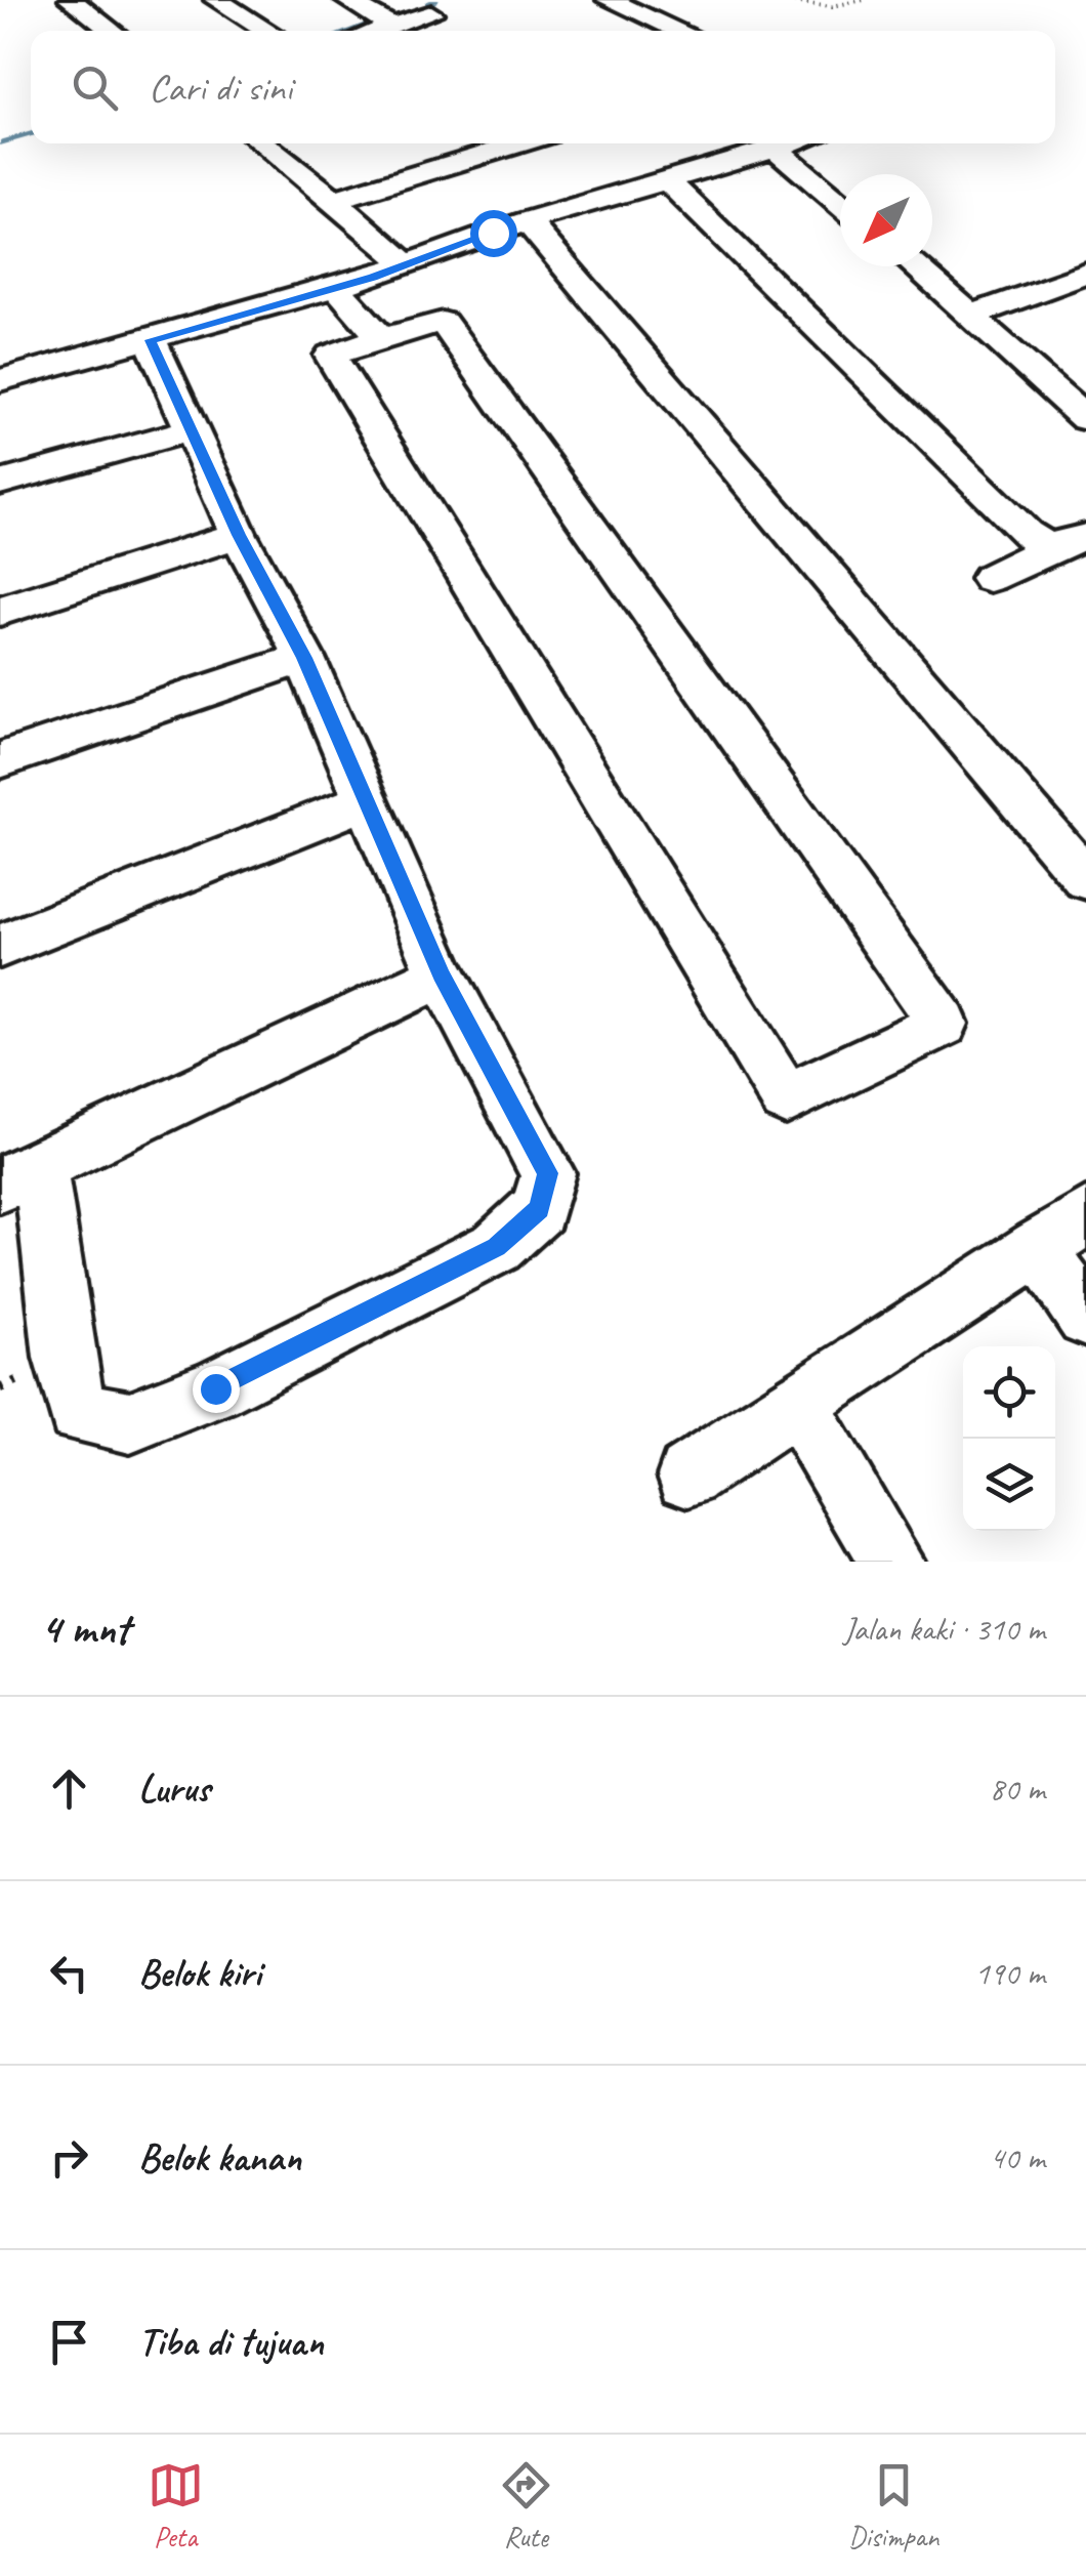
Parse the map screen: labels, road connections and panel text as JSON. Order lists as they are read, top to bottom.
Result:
{
  "north": "bottom left",
  "page": {
    "search": "Cari di sini",
    "heading": ["4 mnt", "Jalan kaki · 310 m"],
    "list": [
      ["Lurus", "80 m"],
      ["Belok kiri", "190 m"],
      ["Belok kanan", "40 m"],
      "Tiba di tujuan"
    ],
    "nav": ["Peta", "Rute", "Disimpan"]
  }
}
